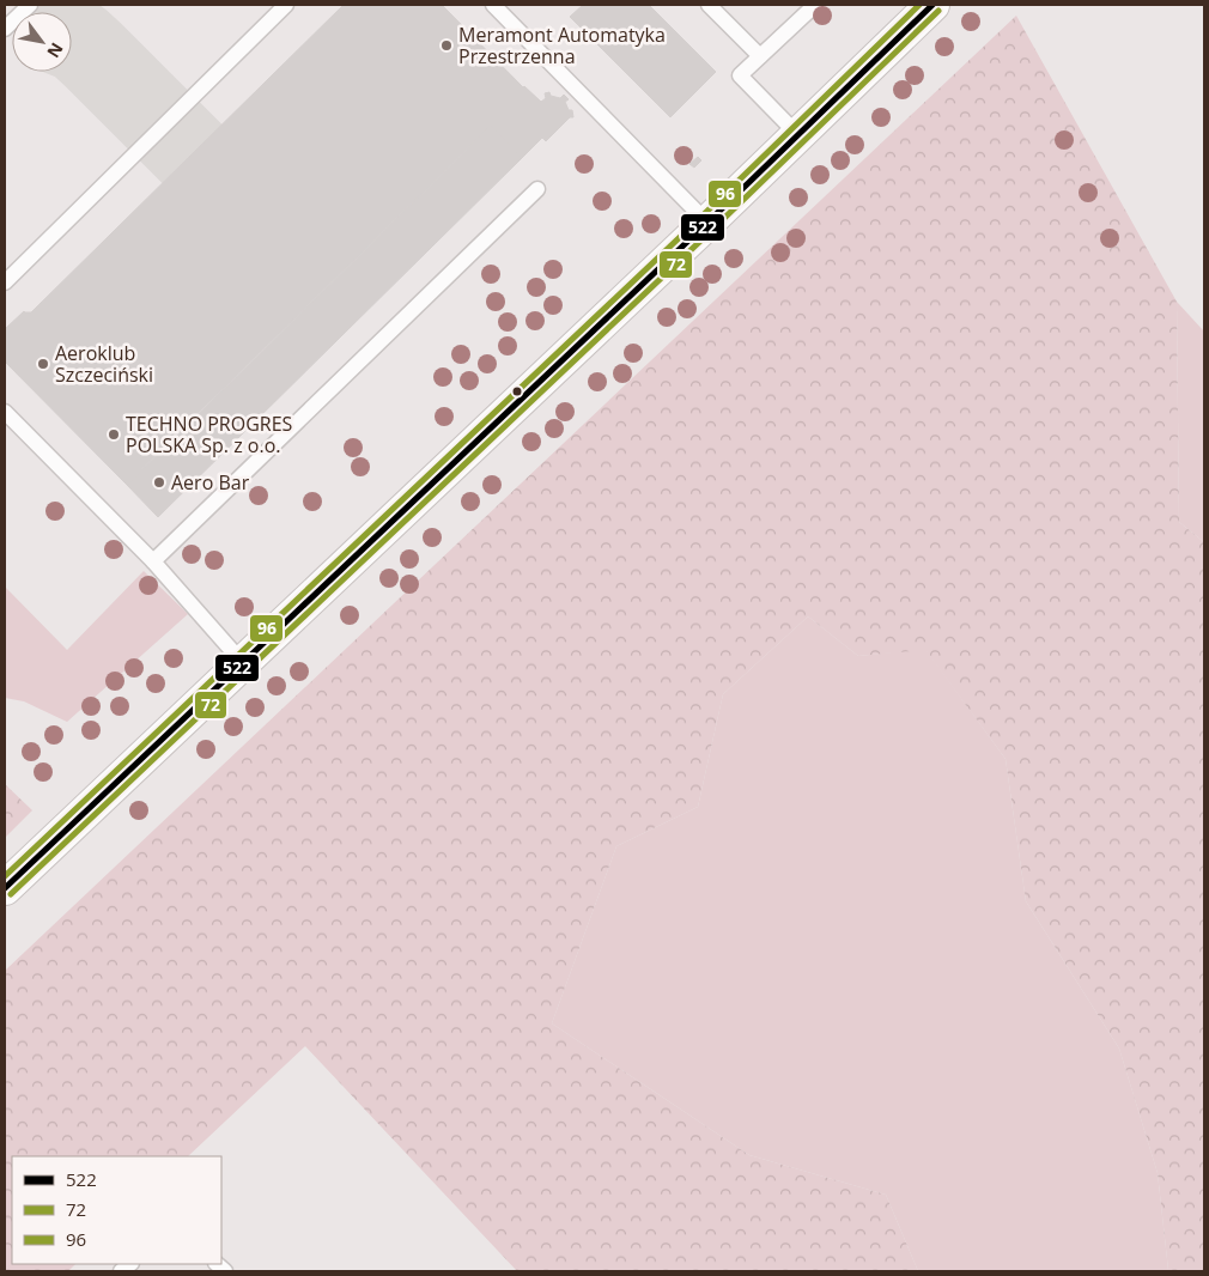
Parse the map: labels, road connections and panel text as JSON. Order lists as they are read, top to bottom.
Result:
{
  "places": [
    "Meramont Automatyka Przestrzenna",
    "Aeroklub Szczeciński",
    "TECHNO PROGRES POLSKA Sp. z o.o.",
    "Aero Bar"
  ],
  "lines": ["transit line 522", "transit line 96", "transit line 72"],
  "legend": ["522", "72", "96"],
  "north": "bottom right"
}
